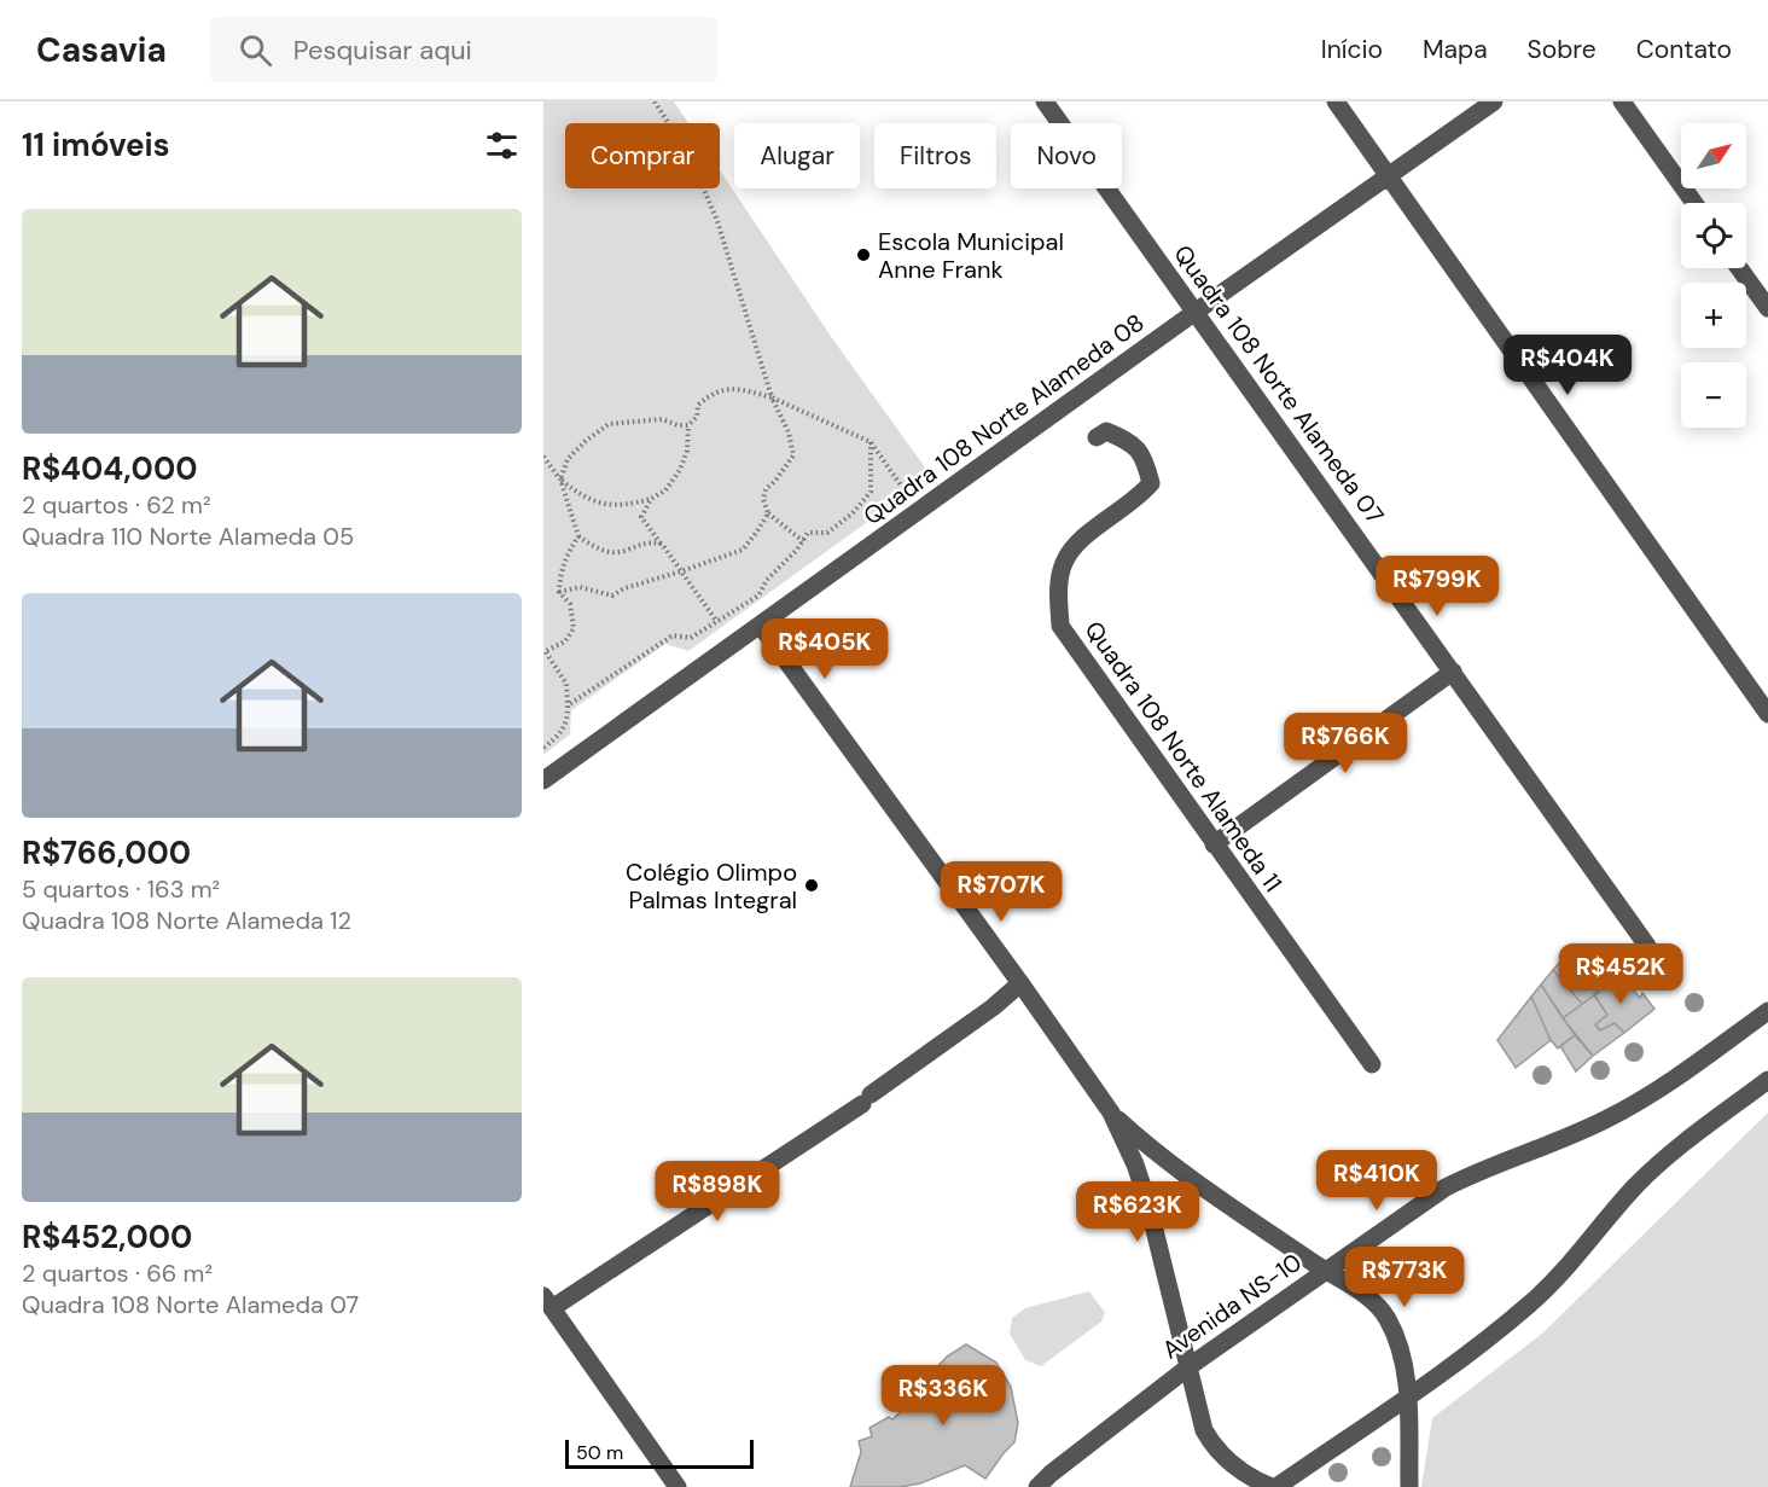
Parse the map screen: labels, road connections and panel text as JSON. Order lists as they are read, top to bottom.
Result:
{
  "streets": {
    "street": [
      "Quadra 108 Norte Alameda 07",
      "Quadra 108 Norte Alameda 08",
      "Quadra 108 Norte Alameda 11",
      "Avenida NS-10"
    ]
  },
  "crossings": [
    ["Quadra 108 Norte Alameda 07", "Quadra 108 Norte Alameda 08"]
  ],
  "places": ["Escola Municipal Anne Frank", "Colégio Olimpo Palmas Integral"],
  "scale_bar": "50 m",
  "north": "top right",
  "page": {
    "header": "Casavia",
    "search": "Pesquisar aqui",
    "nav": [
      "Início",
      "Mapa",
      "Sobre",
      "Contato"
    ],
    "heading": "11 imóveis",
    "map_buttons": ["+", "−"],
    "chip": [
      "Comprar",
      "Alugar",
      "Filtros",
      "Novo"
    ],
    "list": [
      {
        "name": "R$404,000",
        "note": "2 quartos · 62 m² · Quadra 110 Norte Alameda 05"
      },
      {
        "name": "R$766,000",
        "note": "5 quartos · 163 m² · Quadra 108 Norte Alameda 12"
      },
      {
        "name": "R$452,000",
        "note": "2 quartos · 66 m² · Quadra 108 Norte Alameda 07"
      }
    ],
    "price": [
      "R$404K",
      "R$799K",
      "R$405K",
      "R$766K",
      "R$707K",
      "R$452K",
      "R$410K",
      "R$898K",
      "R$623K",
      "R$773K",
      "R$336K"
    ],
    "scale": "50 m"
  }
}
